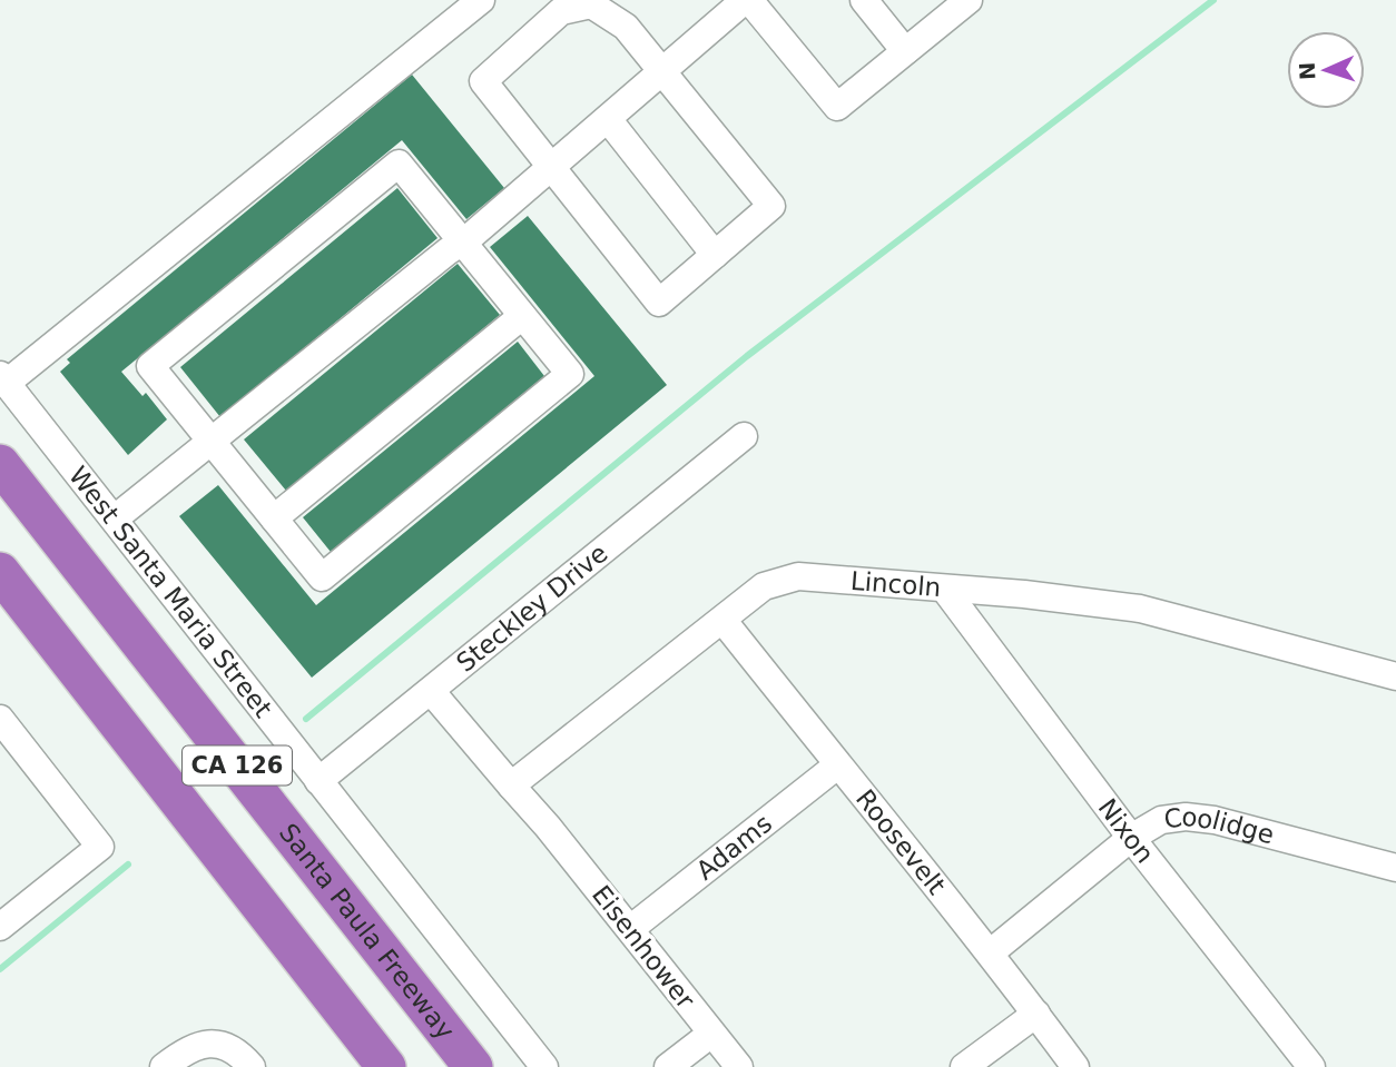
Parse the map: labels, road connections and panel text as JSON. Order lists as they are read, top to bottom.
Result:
{
  "streets": {
    "highway": ["CA 126", "Santa Paula Freeway"],
    "street": [
      "Lincoln",
      "West Santa Maria Street",
      "Steckley Drive",
      "Nixon",
      "Coolidge",
      "Roosevelt",
      "Adams",
      "Eisenhower"
    ]
  },
  "crossings": [
    ["Lincoln", "Nixon"],
    ["Lincoln", "Roosevelt"],
    ["Lincoln", "Eisenhower"],
    ["West Santa Maria Street", "Steckley Drive"],
    ["Nixon", "Coolidge"],
    ["Coolidge", "Roosevelt"],
    ["Roosevelt", "Adams"],
    ["Adams", "Eisenhower"]
  ],
  "north": "left"
}
